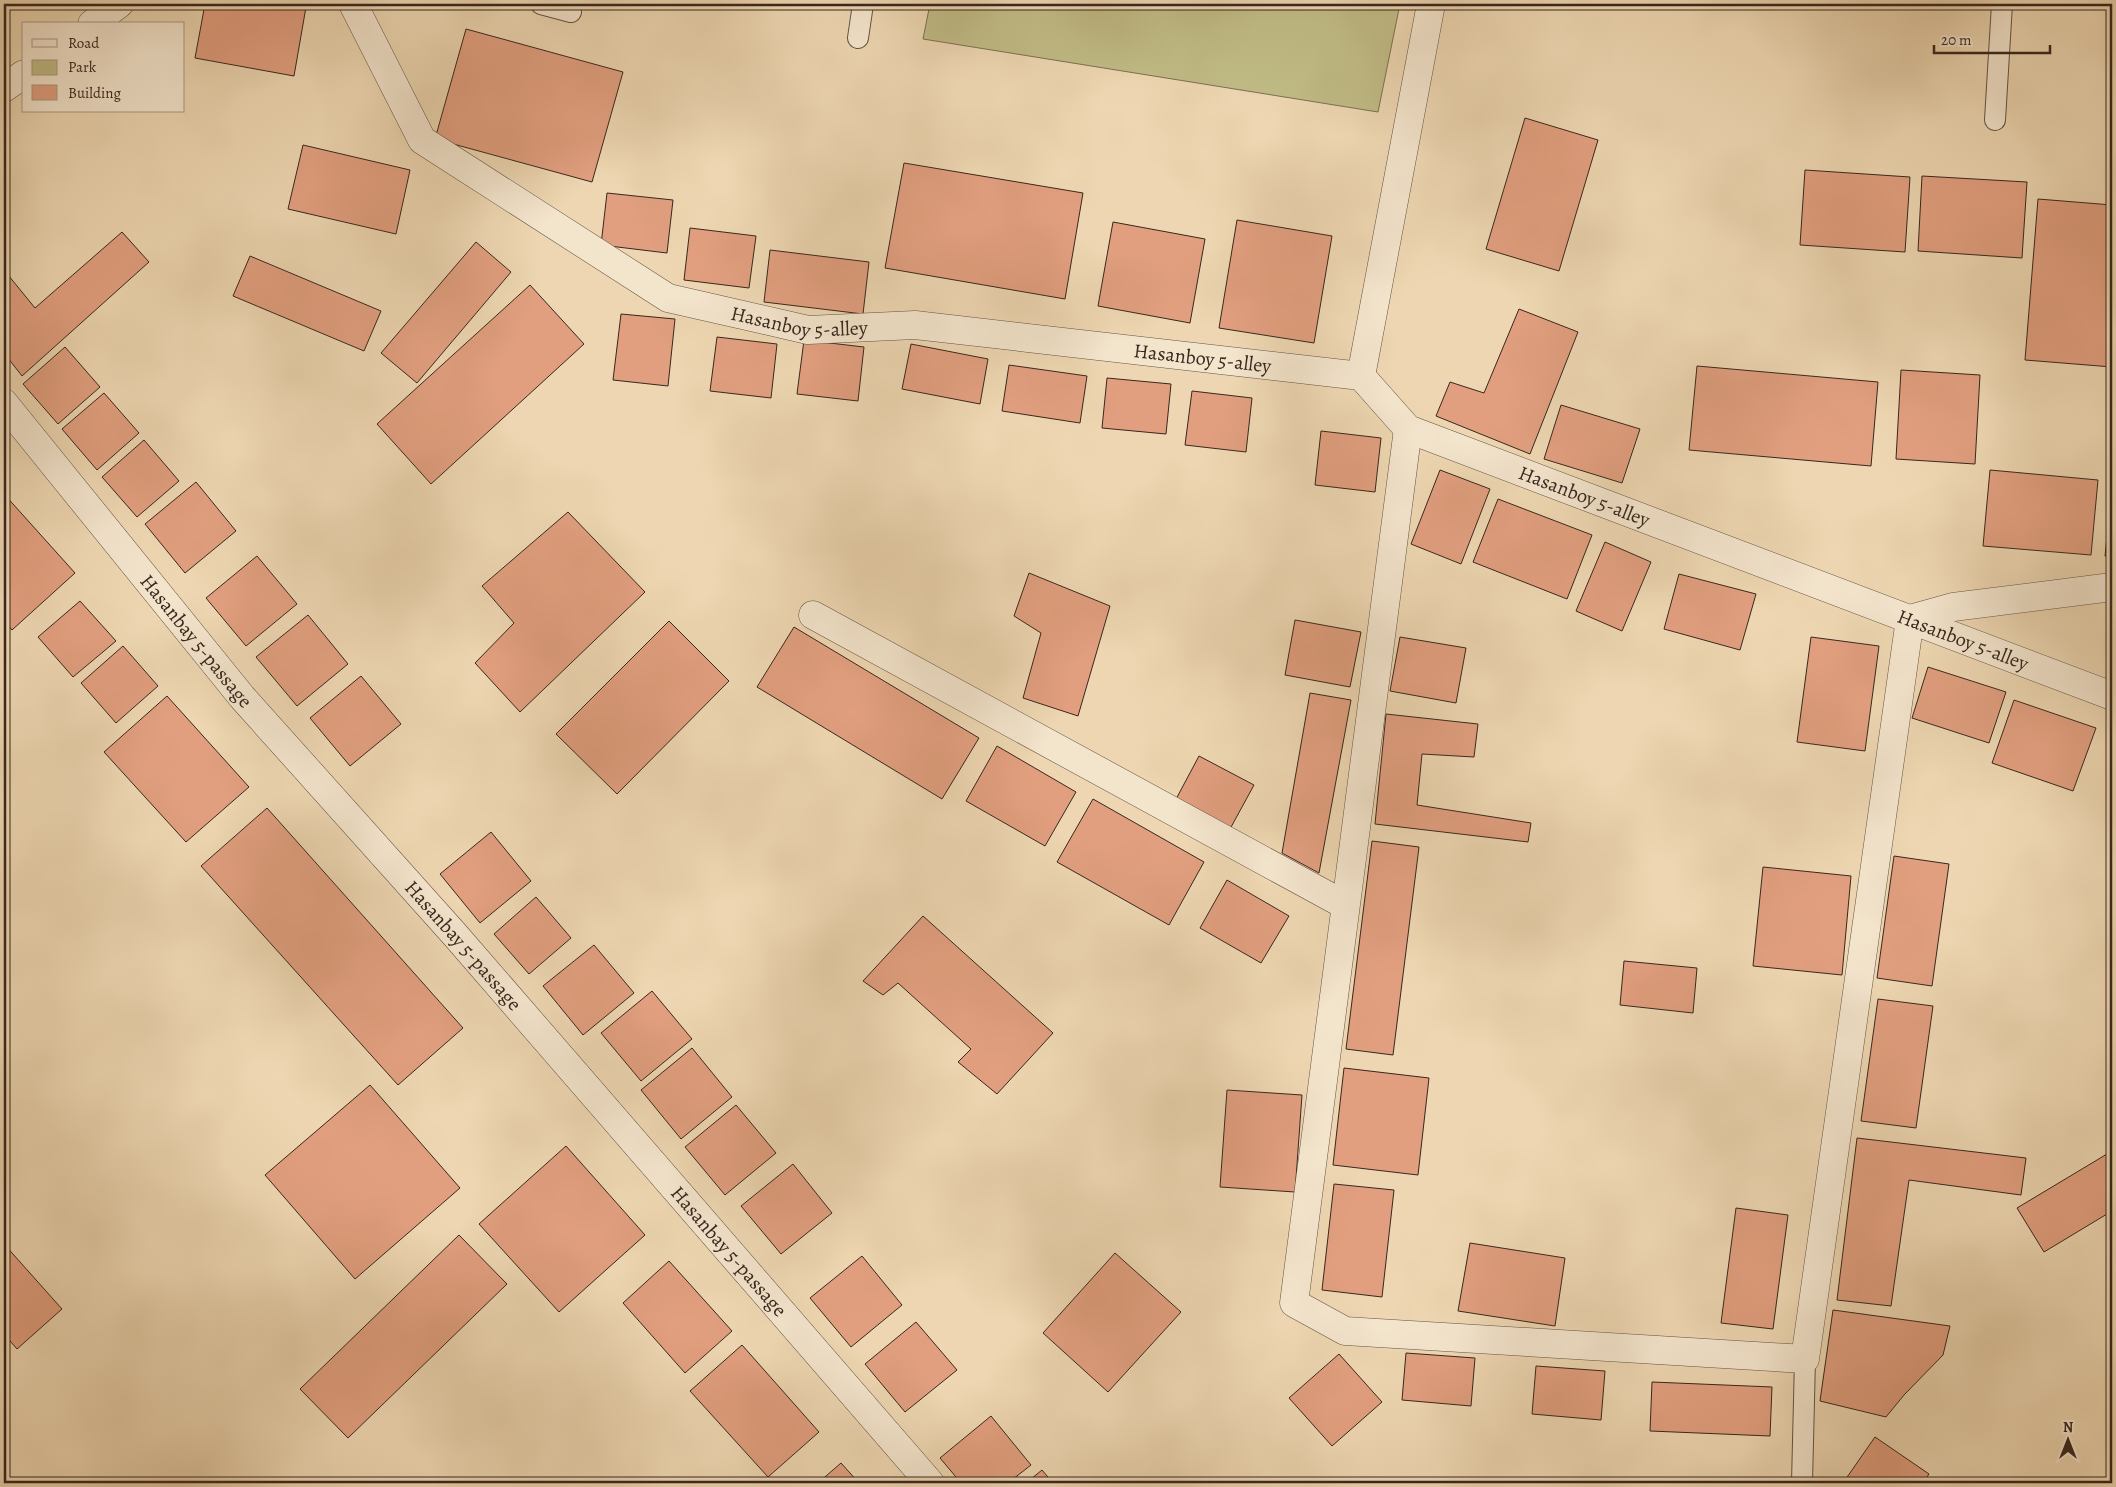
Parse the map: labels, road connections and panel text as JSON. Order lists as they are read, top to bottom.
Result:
{
  "streets": {
    "street": ["Hasanboy 5-alley", "Hasanbay 5-passage"]
  },
  "legend": ["Road", "Park", "Building"],
  "scale_bar": "20 m",
  "north": "top"
}
